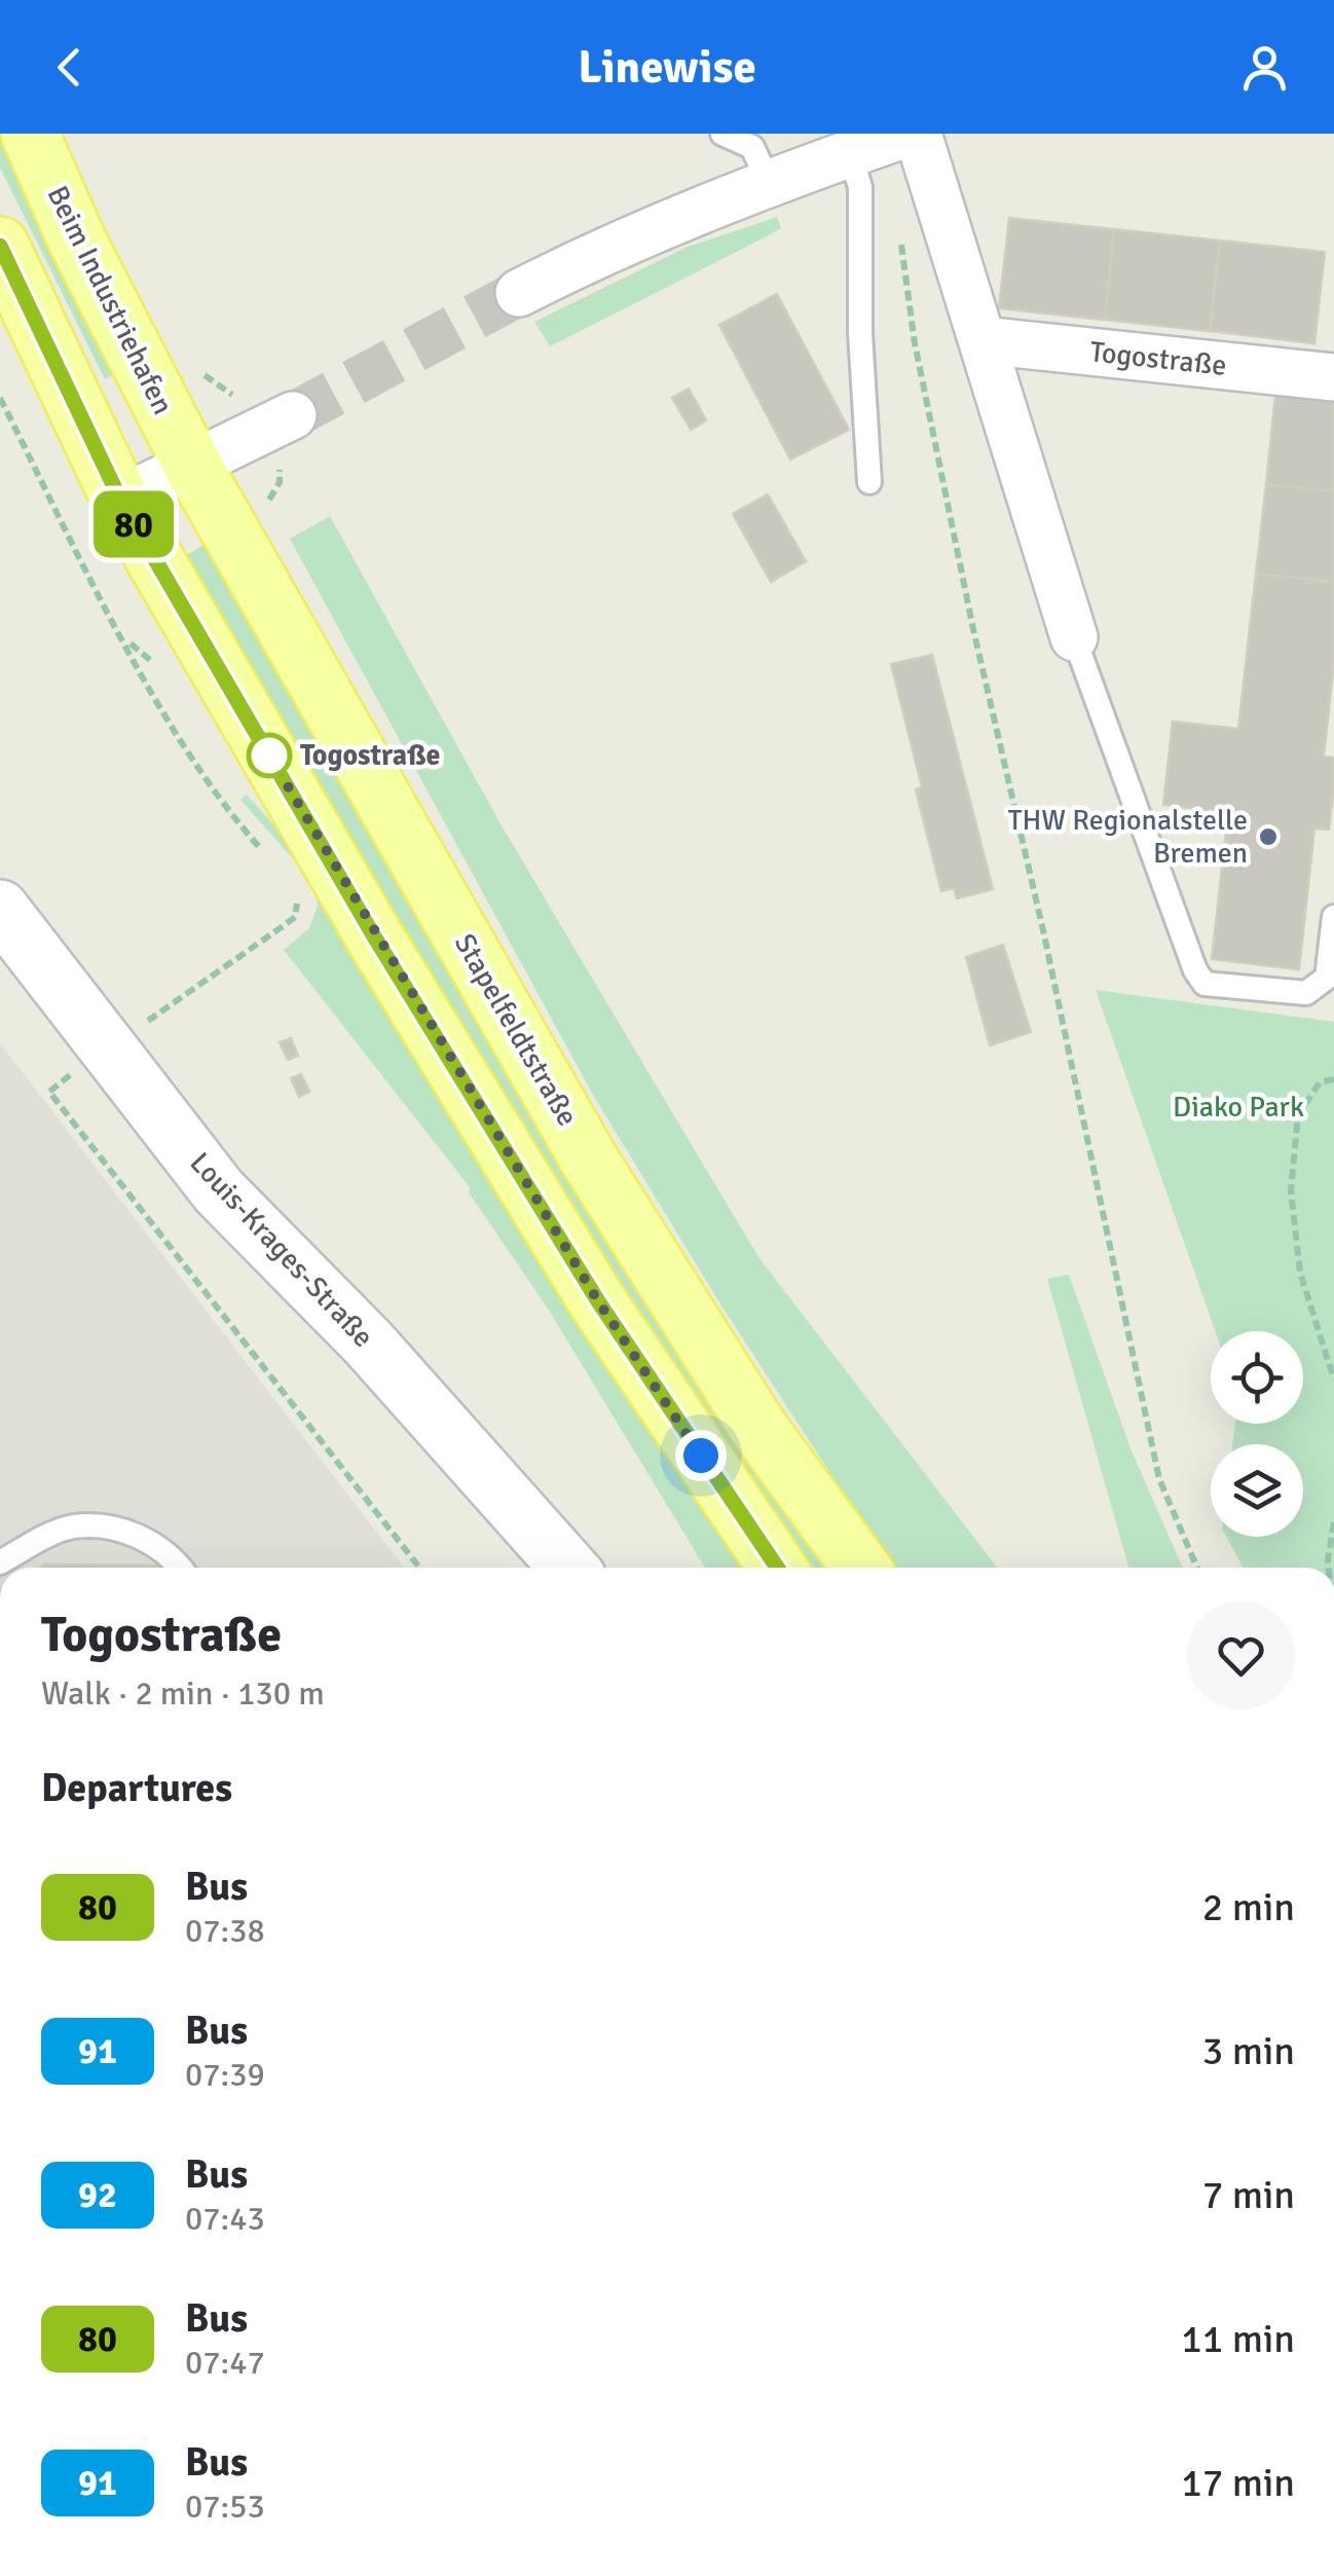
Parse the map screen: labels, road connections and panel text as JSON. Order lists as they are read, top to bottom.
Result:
{
  "streets": {
    "main road": ["Beim Industriehafen", "Stapelfeldtstraße"],
    "street": ["Togostraße", "Louis-Krages-Straße"]
  },
  "crossings": [
    ["Beim Industriehafen", "Stapelfeldtstraße"]
  ],
  "parks": ["Diako Park"],
  "places": ["Togostraße", "THW Regionalstelle Bremen"],
  "lines": ["bus line 80"],
  "page": {
    "header": "Linewise",
    "on_map": "80",
    "heading": [
      ["Togostraße", "Walk · 2 min · 130 m"],
      "Departures"
    ],
    "list": [
      {
        "mark": "80",
        "name": "Bus",
        "note": "07:38",
        "value": "2 min"
      },
      {
        "mark": "91",
        "name": "Bus",
        "note": "07:39",
        "value": "3 min"
      },
      {
        "mark": "92",
        "name": "Bus",
        "note": "07:43",
        "value": "7 min"
      },
      {
        "mark": "80",
        "name": "Bus",
        "note": "07:47",
        "value": "11 min"
      },
      {
        "mark": "91",
        "name": "Bus",
        "note": "07:53",
        "value": "17 min"
      }
    ]
  }
}
